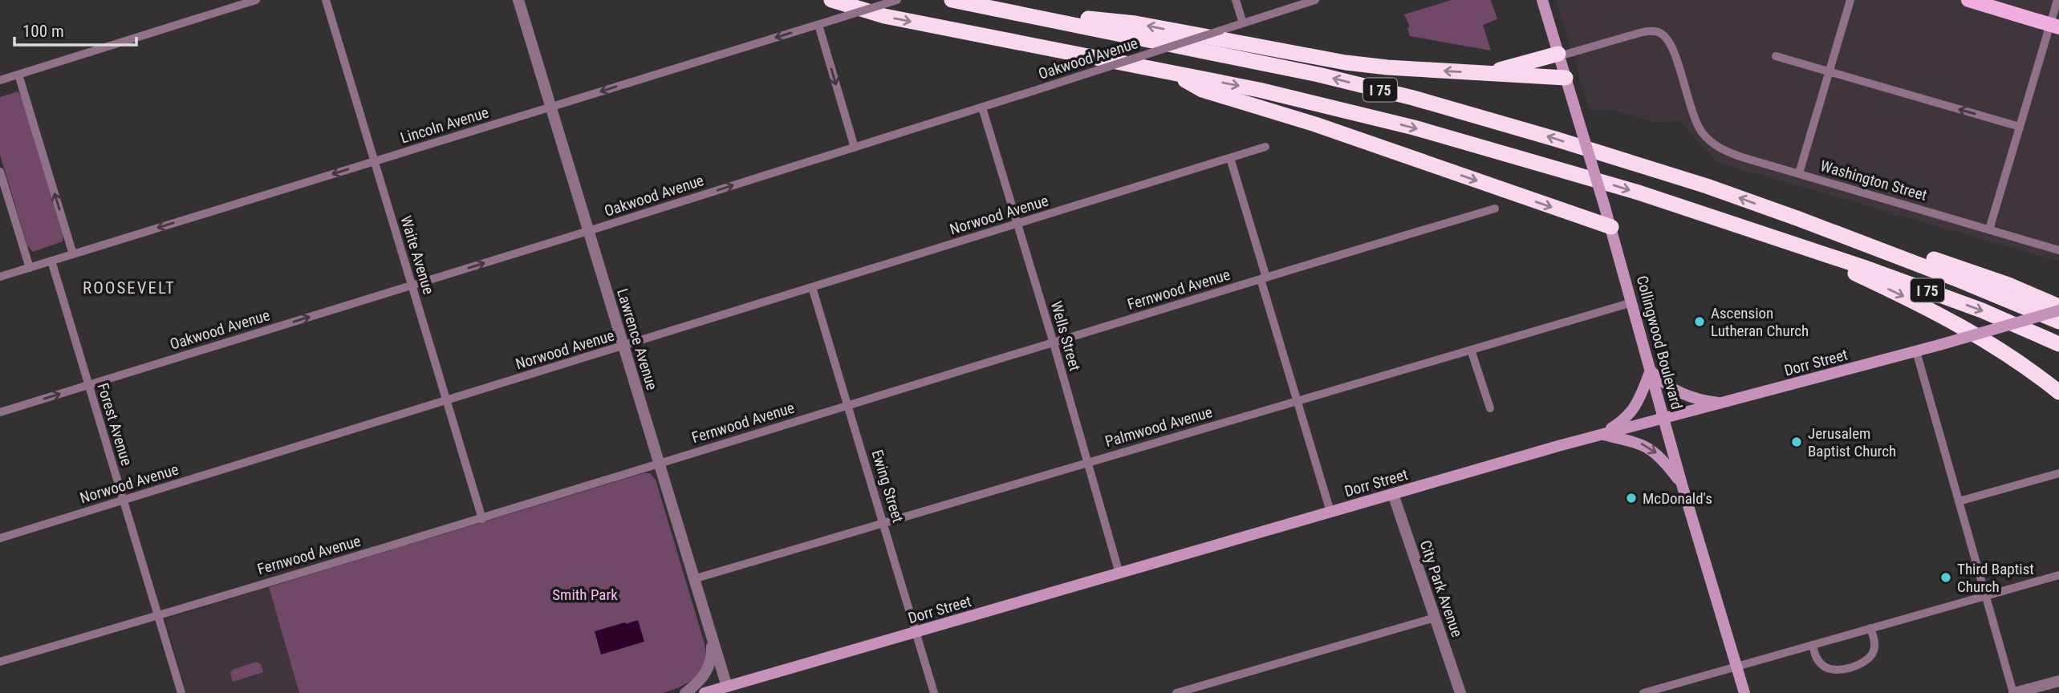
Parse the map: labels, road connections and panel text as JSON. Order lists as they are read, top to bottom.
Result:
{
  "streets": {
    "highway": ["I 75"],
    "main road": ["Collingwood Boulevard", "Dorr Street"],
    "street": [
      "Oakwood Avenue",
      "Lincoln Avenue",
      "Washington Street",
      "Norwood Avenue",
      "Waite Avenue",
      "Fernwood Avenue",
      "Wells Street",
      "Lawrence Avenue",
      "Forest Avenue",
      "Palmwood Avenue",
      "Ewing Street",
      "City Park Avenue"
    ]
  },
  "crossings": [
    ["Oakwood Avenue", "Waite Avenue"],
    ["Oakwood Avenue", "Wells Street"],
    ["Oakwood Avenue", "Lawrence Avenue"],
    ["Oakwood Avenue", "Forest Avenue"],
    ["Lincoln Avenue", "Waite Avenue"],
    ["Lincoln Avenue", "Lawrence Avenue"],
    ["Lincoln Avenue", "Forest Avenue"],
    ["Washington Street", "Collingwood Boulevard"],
    ["Norwood Avenue", "Waite Avenue"],
    ["Norwood Avenue", "Wells Street"],
    ["Norwood Avenue", "Lawrence Avenue"],
    ["Norwood Avenue", "Forest Avenue"],
    ["Norwood Avenue", "Ewing Street"],
    ["Waite Avenue", "Fernwood Avenue"],
    ["Fernwood Avenue", "Wells Street"],
    ["Fernwood Avenue", "Lawrence Avenue"],
    ["Fernwood Avenue", "Forest Avenue"],
    ["Fernwood Avenue", "Ewing Street"],
    ["Wells Street", "Dorr Street"],
    ["Wells Street", "Palmwood Avenue"],
    ["Lawrence Avenue", "Dorr Street"],
    ["Lawrence Avenue", "Palmwood Avenue"],
    ["Collingwood Boulevard", "Dorr Street"],
    ["Collingwood Boulevard", "Palmwood Avenue"],
    ["Dorr Street", "Ewing Street"],
    ["Dorr Street", "City Park Avenue"],
    ["Palmwood Avenue", "Ewing Street"]
  ],
  "one_way": ["Oakwood Avenue", "Lincoln Avenue"],
  "districts": ["ROOSEVELT"],
  "parks": ["Smith Park"],
  "places": [
    "Ascension Lutheran Church",
    "Jerusalem Baptist Church",
    "McDonald's",
    "Third Baptist Church"
  ],
  "scale_bar": "100 m"
}
